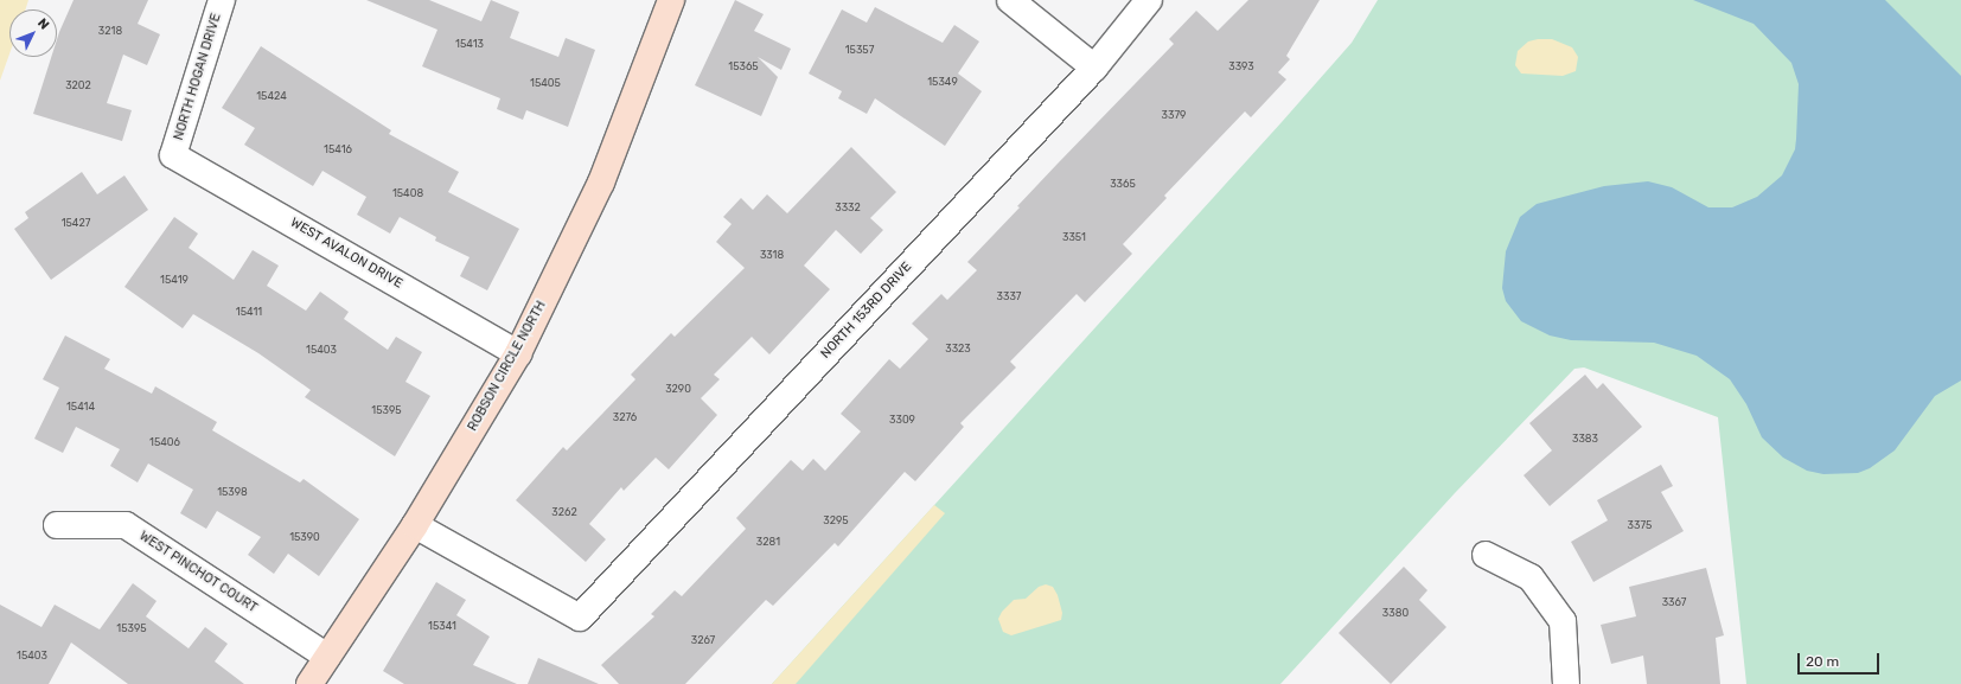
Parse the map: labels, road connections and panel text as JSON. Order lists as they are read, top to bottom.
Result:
{
  "streets": {
    "street": [
      "NORTH HOGAN DRIVE",
      "WEST AVALON DRIVE",
      "NORTH 153RD DRIVE",
      "ROBSON CIRCLE NORTH",
      "WEST PINCHOT COURT"
    ]
  },
  "crossings": [
    ["NORTH HOGAN DRIVE", "WEST AVALON DRIVE"],
    ["WEST AVALON DRIVE", "ROBSON CIRCLE NORTH"],
    ["NORTH 153RD DRIVE", "ROBSON CIRCLE NORTH"],
    ["ROBSON CIRCLE NORTH", "WEST PINCHOT COURT"]
  ],
  "house_numbers": [
    "3218",
    "15413",
    "15357",
    "15365",
    "3393",
    "15349",
    "15405",
    "3202",
    "15424",
    "3379",
    "15416",
    "3365",
    "15408",
    "3332",
    "15427",
    "3351",
    "3318",
    "15419",
    "3337",
    "15411",
    "3323",
    "15403",
    "3290",
    "15414",
    "15395",
    "3276",
    "3309",
    "3383",
    "15406",
    "15398",
    "3262",
    "3295",
    "3375",
    "15390",
    "3281",
    "3367",
    "3380",
    "15341",
    "15395",
    "3267",
    "15403"
  ],
  "scale_bar": "20 m",
  "north": "top right"
}
